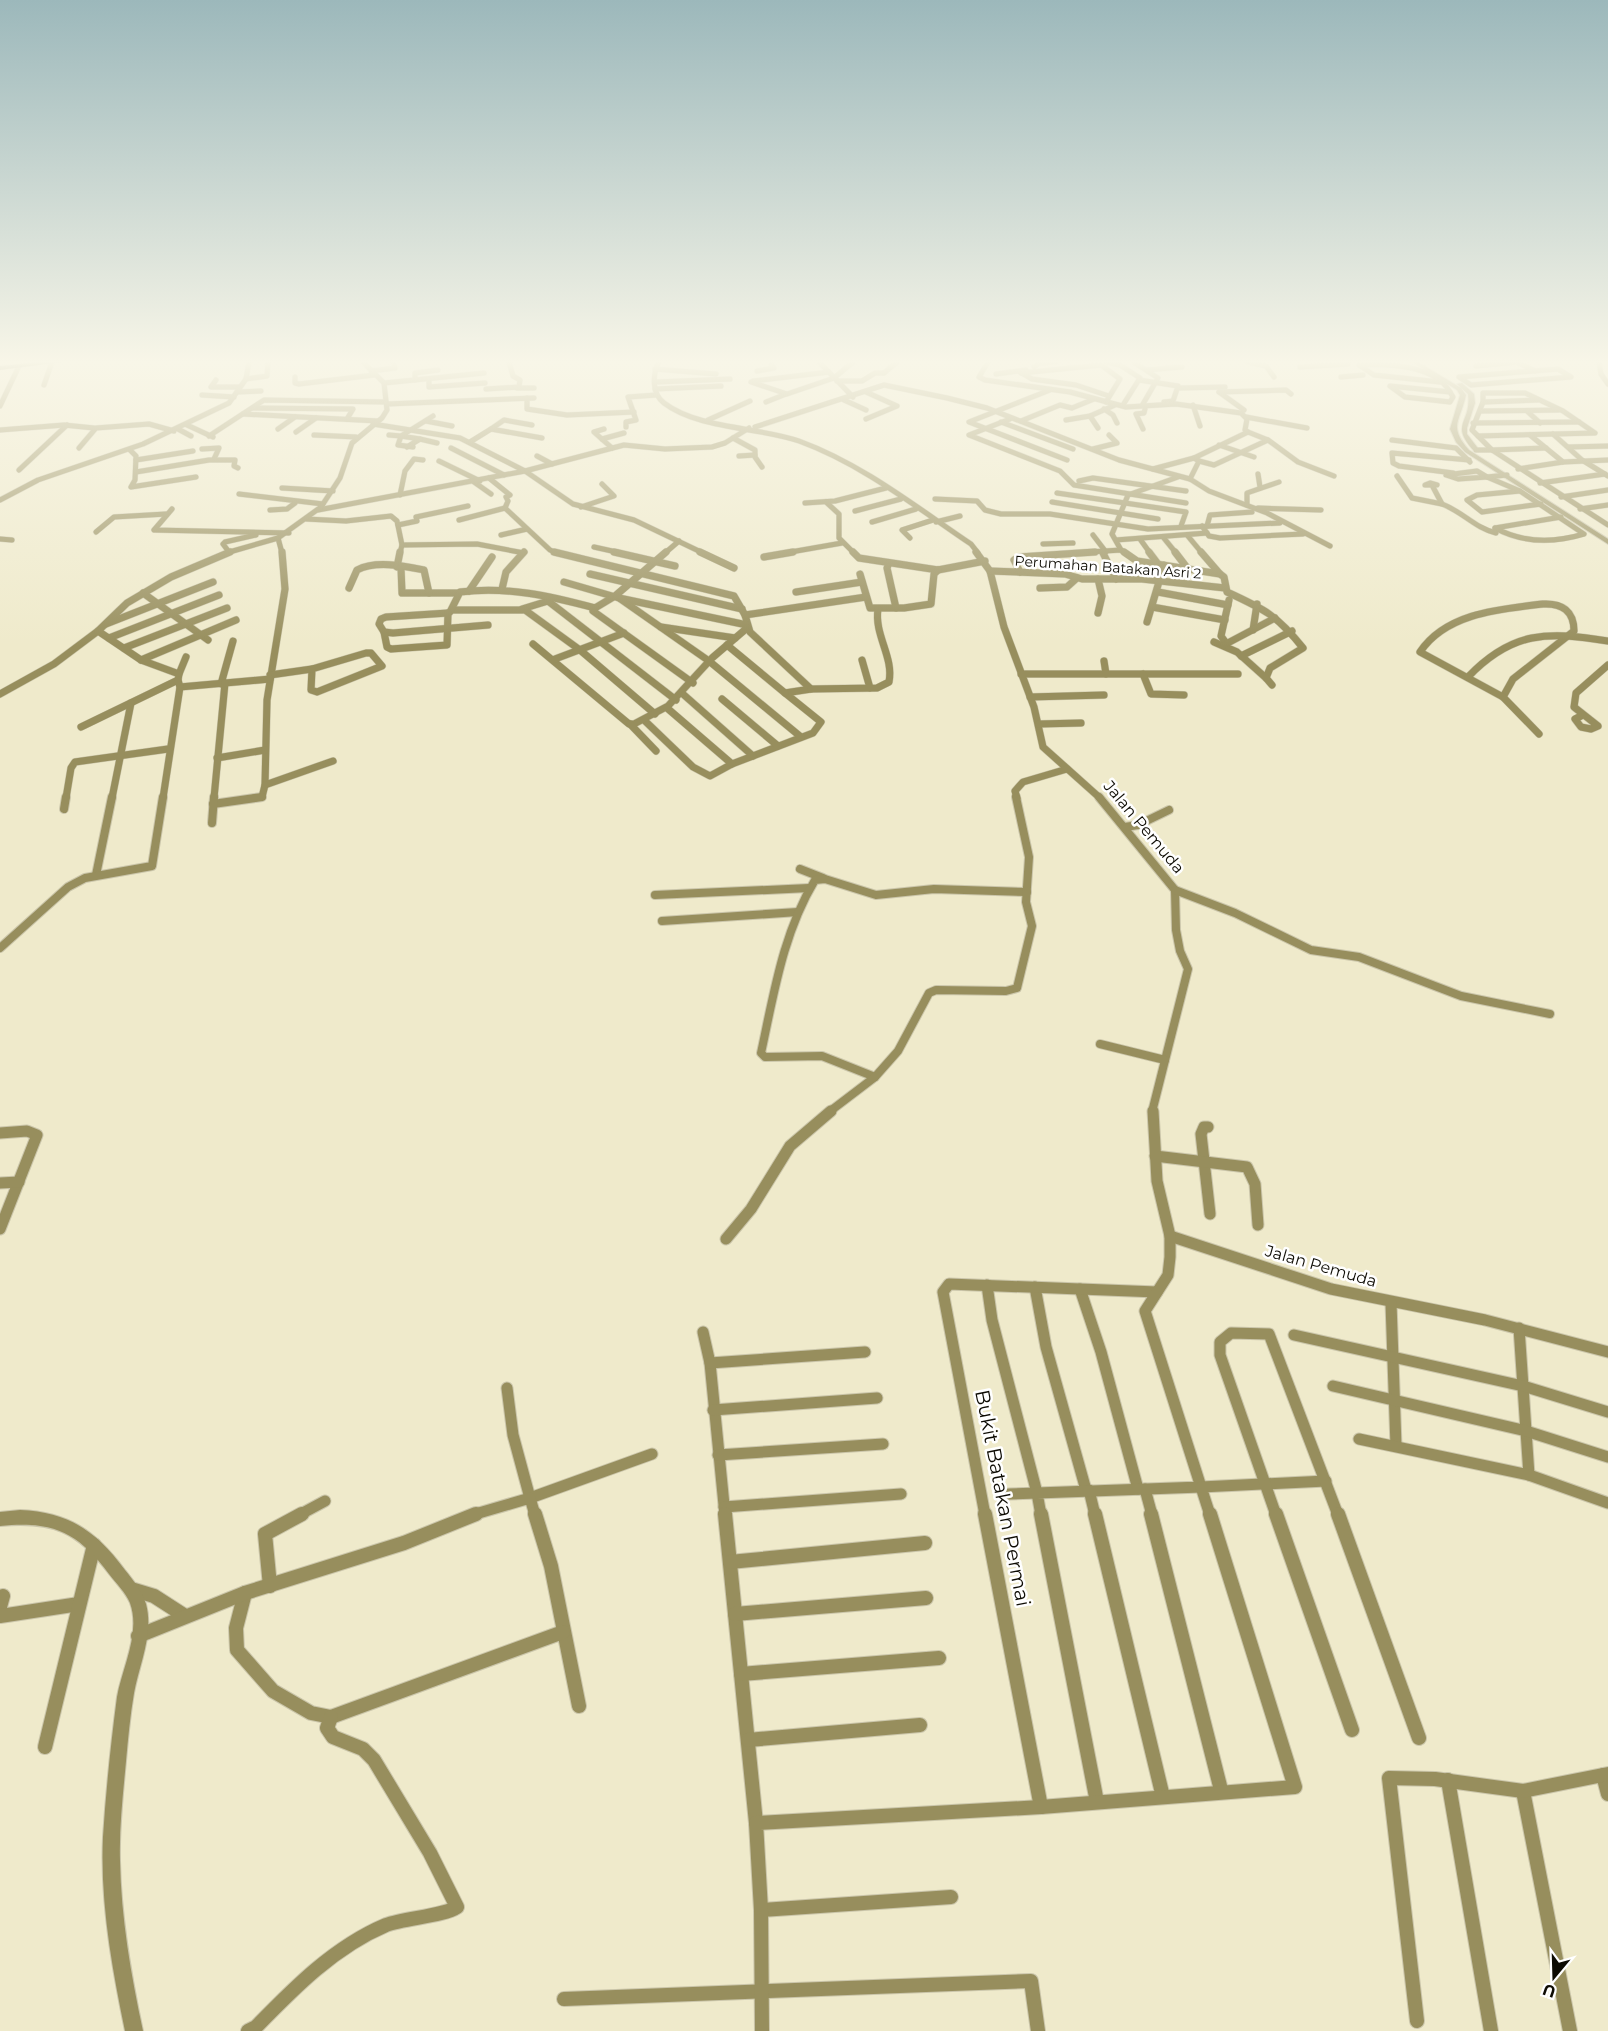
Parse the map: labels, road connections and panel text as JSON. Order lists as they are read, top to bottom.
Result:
{
  "streets": {
    "street": ["Perumahan Batakan Asri 2", "Jalan Pemuda", "Bukit Batakan Permai"]
  },
  "crossings": [
    ["Perumahan Batakan Asri 2", "Jalan Pemuda"]
  ],
  "north": "bottom"
}
